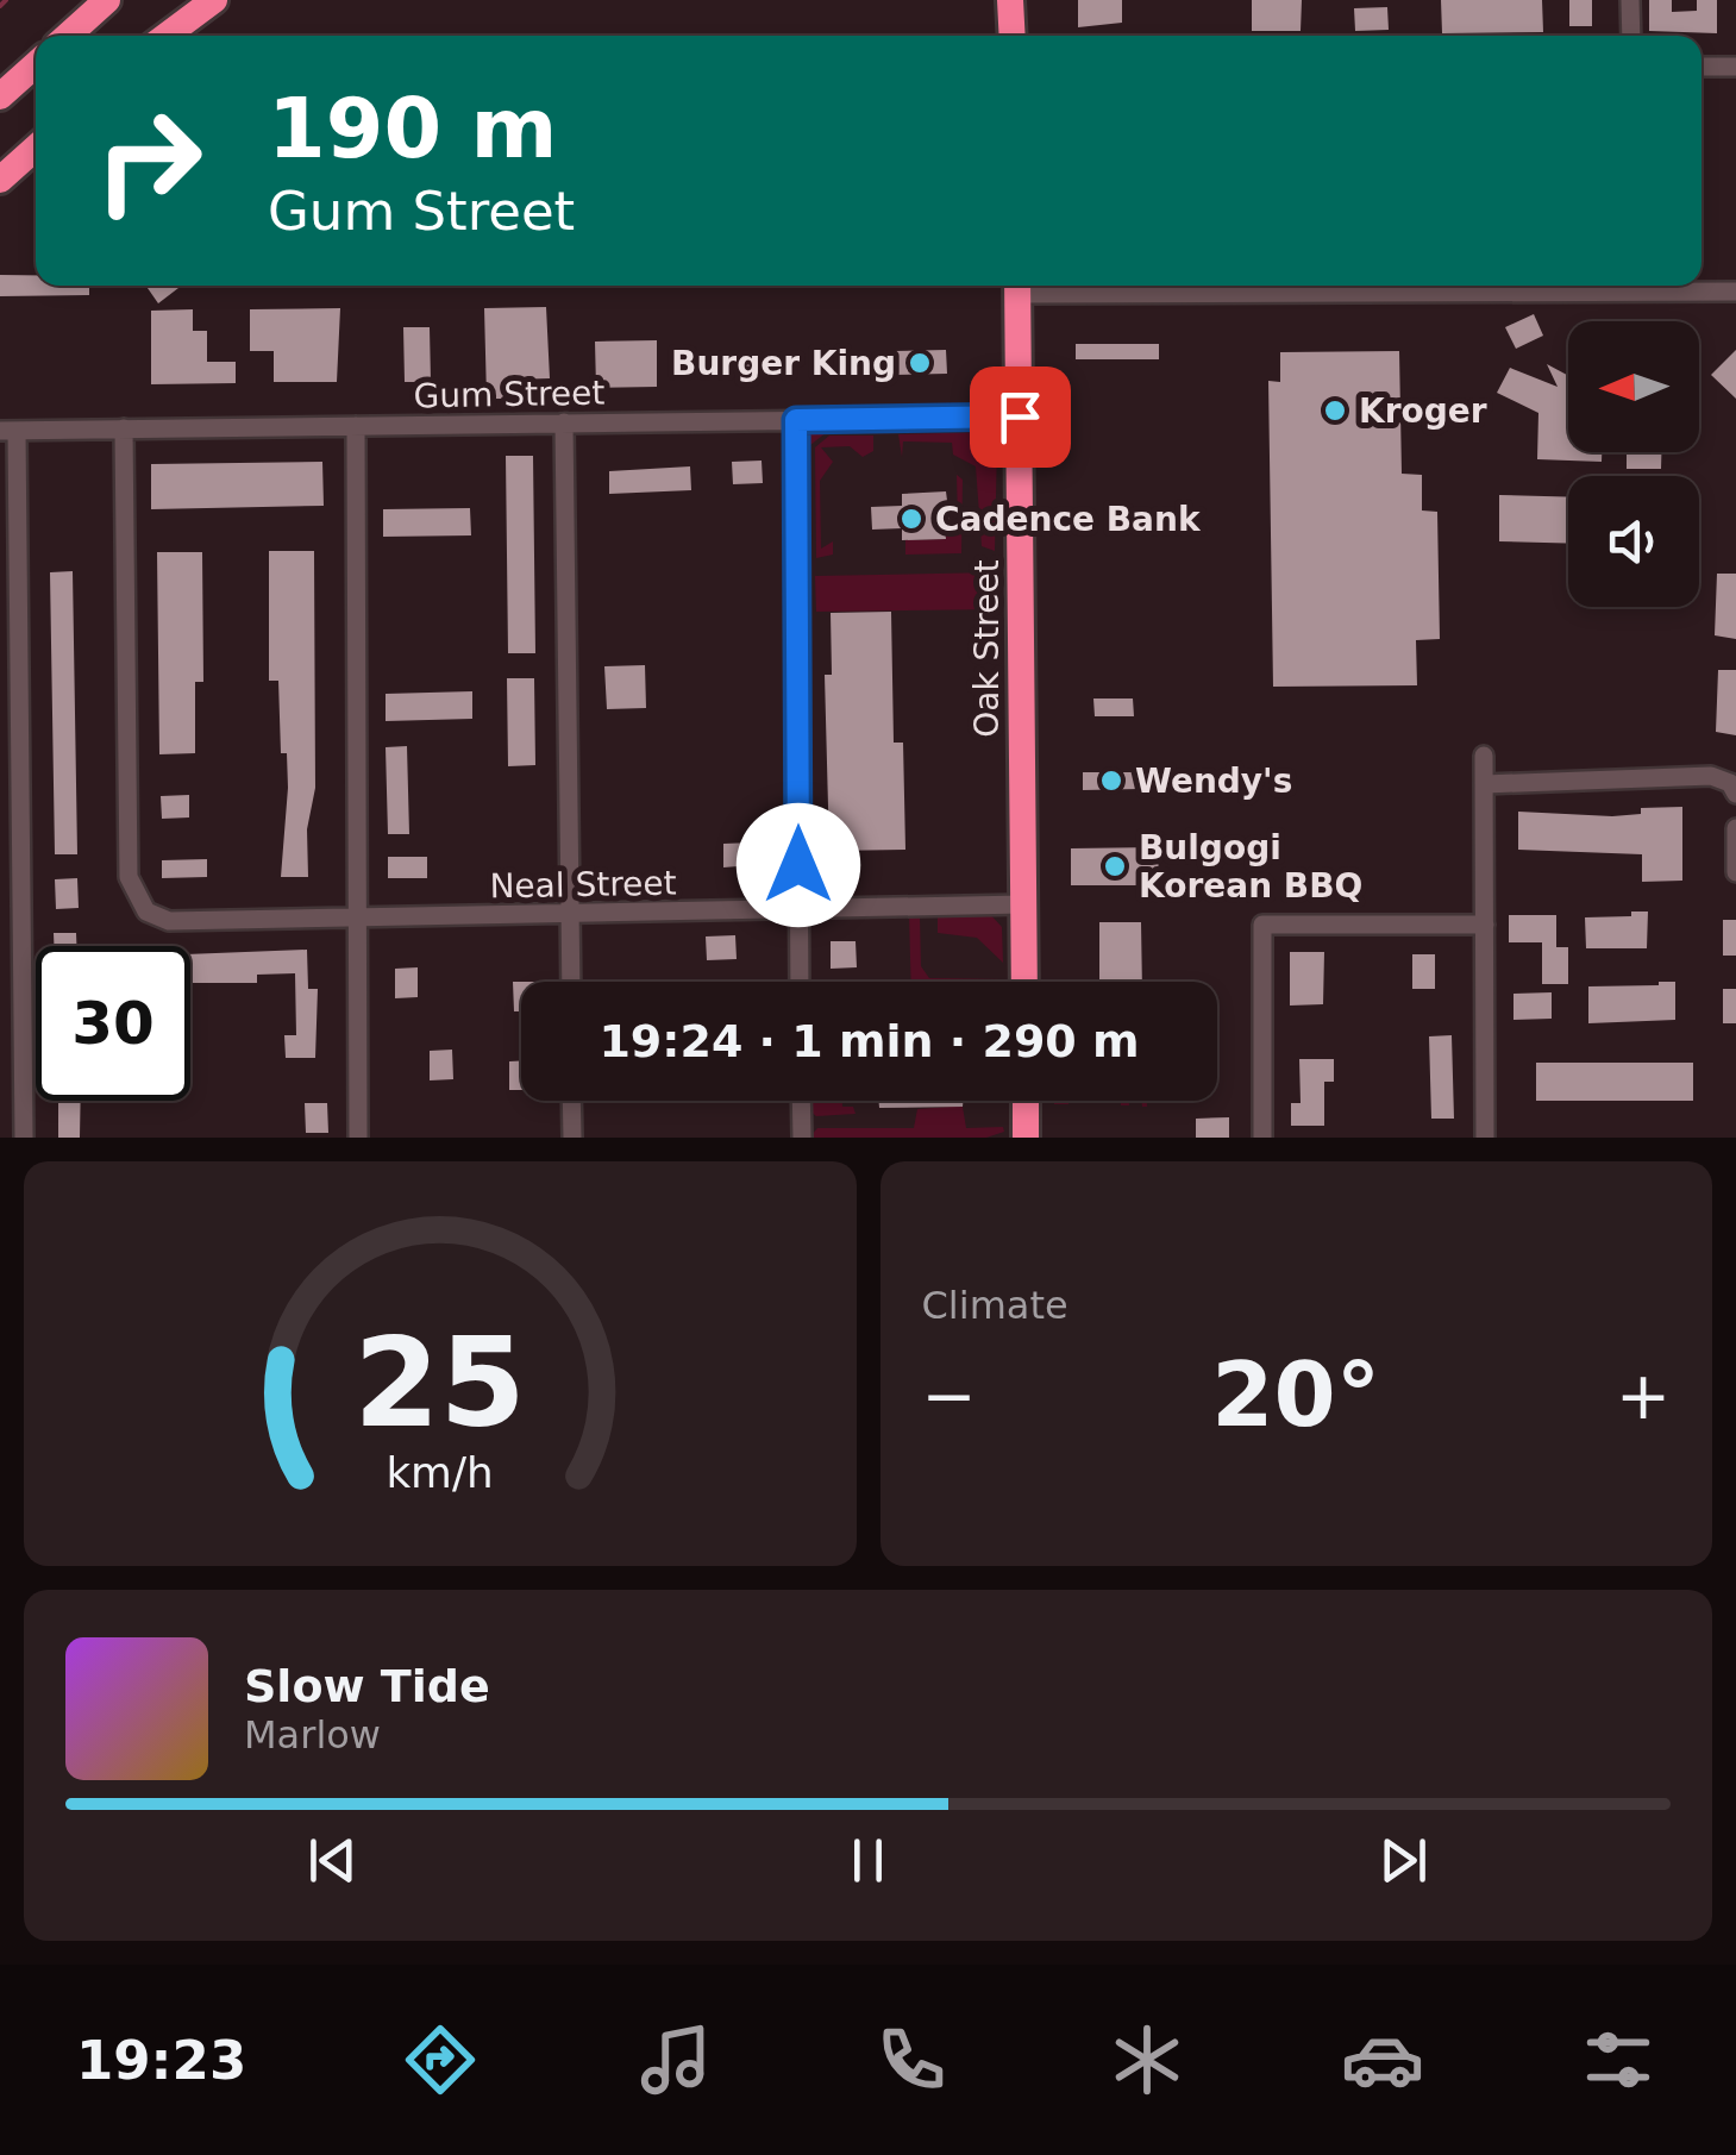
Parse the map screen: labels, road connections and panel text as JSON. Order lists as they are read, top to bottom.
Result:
{
  "streets": {
    "highway": ["Oak Street"],
    "street": ["Gum Street", "Neal Street"]
  },
  "crossings": [
    ["Gum Street", "Oak Street"],
    ["Gum Street", "Neal Street"],
    ["Oak Street", "Neal Street"]
  ],
  "places": [
    "Burger King",
    "Kroger",
    "Cadence Bank",
    "Wendy's",
    "Bulgogi Korean BBQ"
  ],
  "north": "left",
  "page": {
    "turn": ["190 m", "Gum Street"],
    "limit": "30",
    "trip": "19:24 · 1 min · 290 m",
    "tile": "Climate",
    "heat": ["−", "20°", "+"],
    "song": ["Slow Tide", "Marlow"],
    "tabs": "19:23",
    "gauge": ["25", "km/h"]
  }
}
